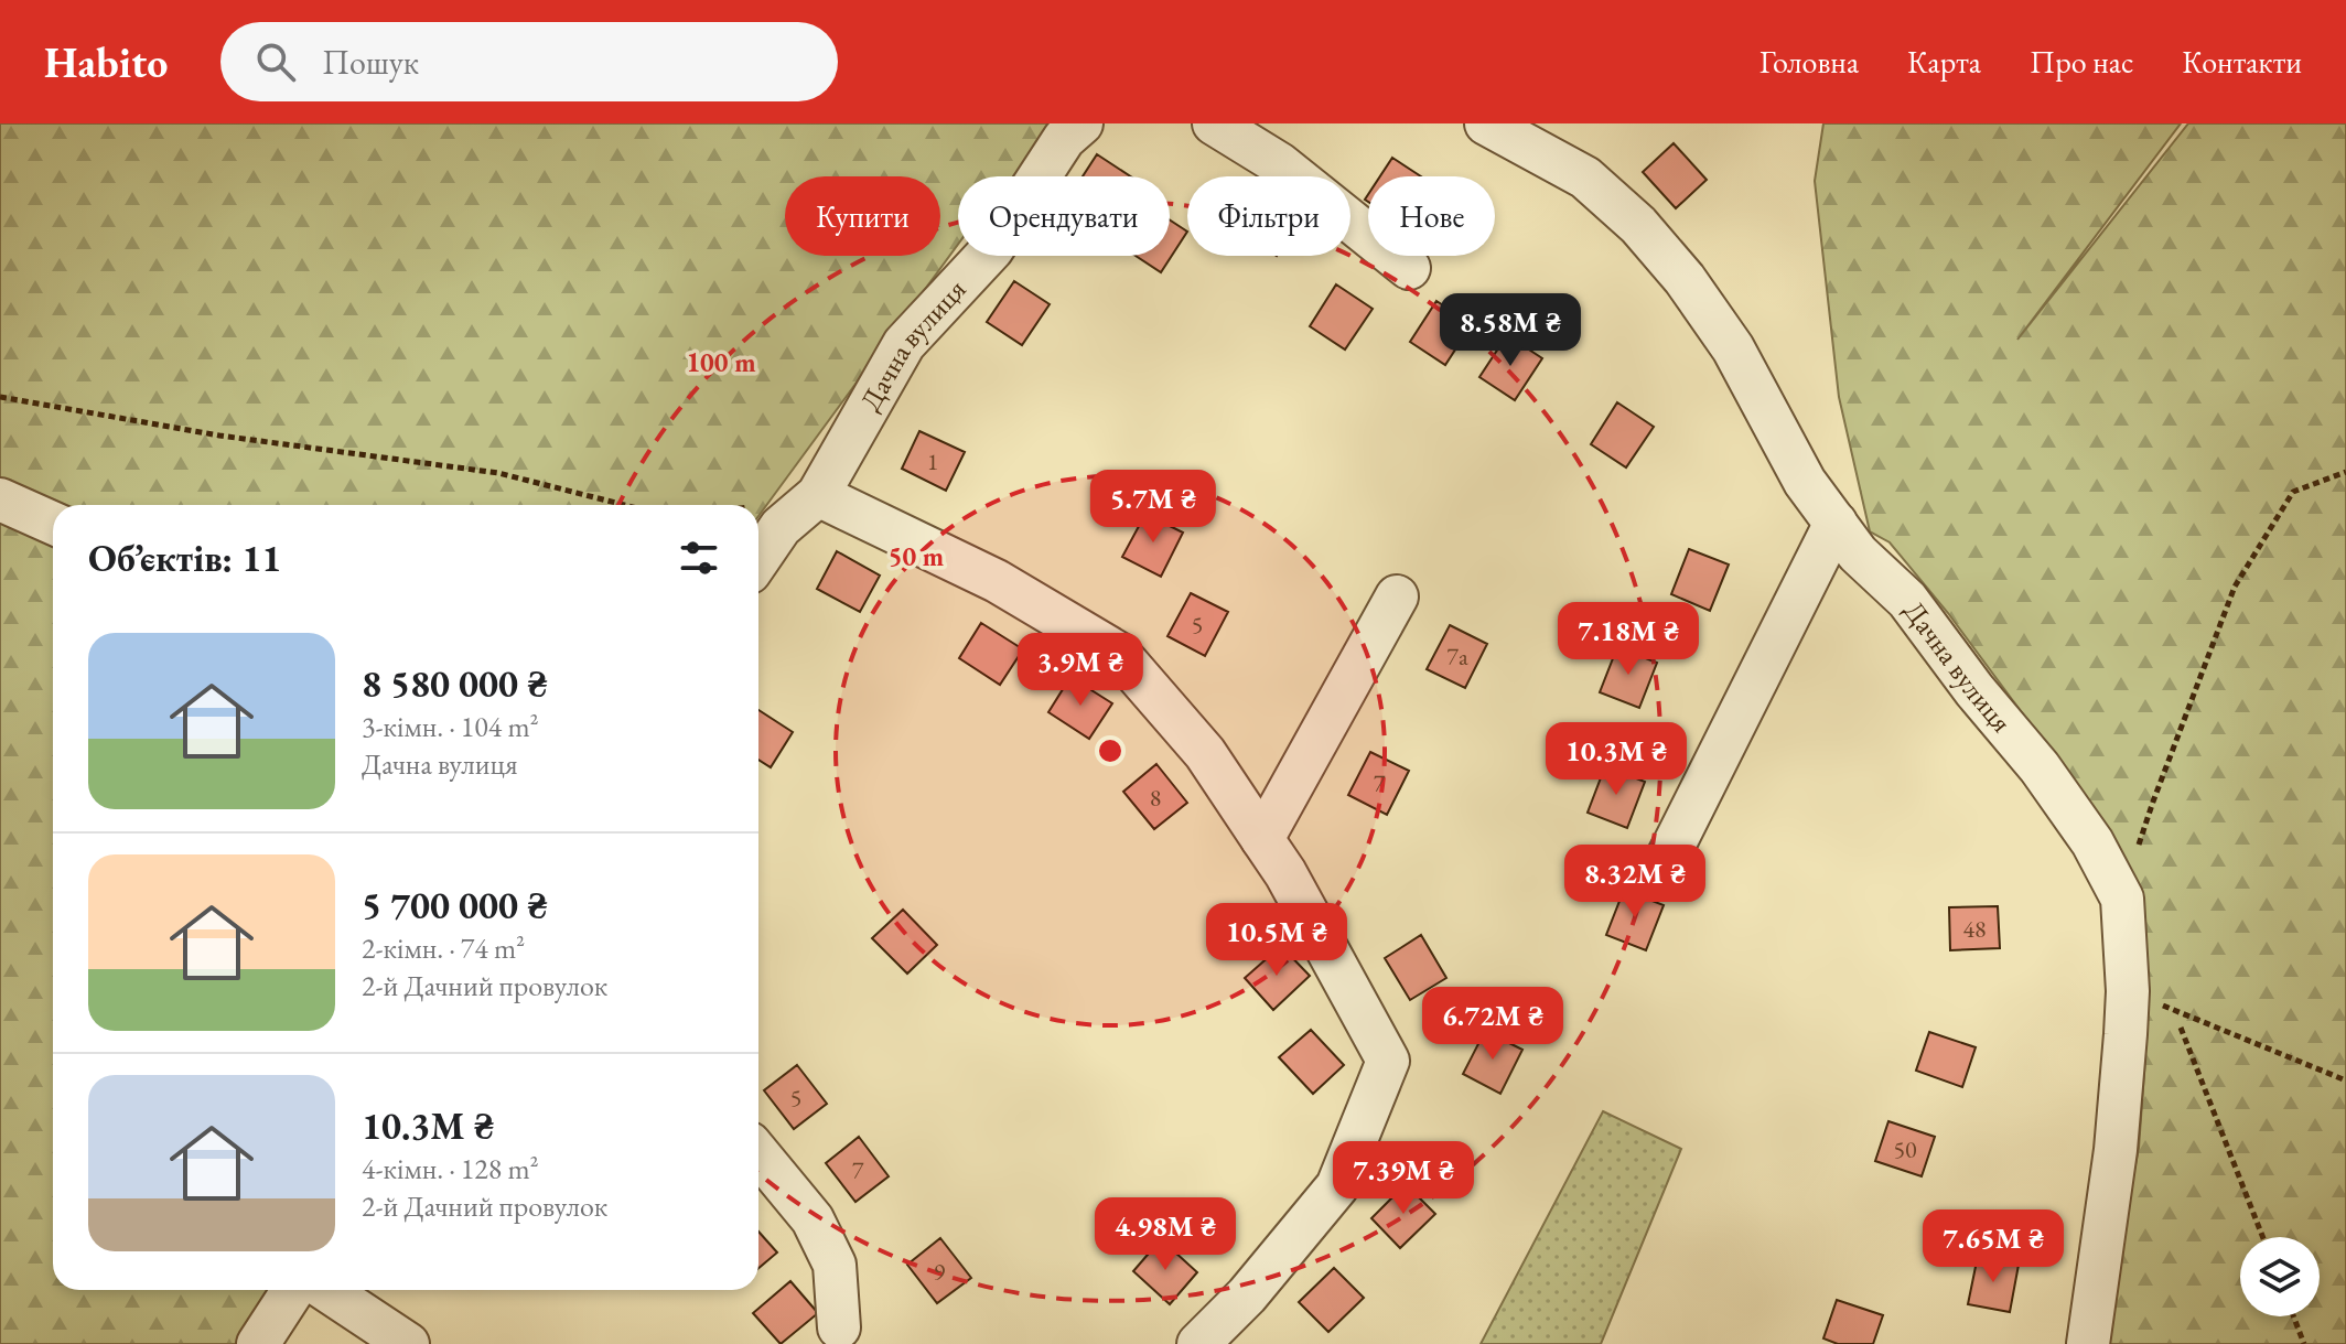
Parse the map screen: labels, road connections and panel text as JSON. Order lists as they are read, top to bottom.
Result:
{
  "streets": {
    "street": ["Дачна вулиця"]
  },
  "house_numbers": [
    "1",
    "5",
    "7а",
    "7",
    "8",
    "48",
    "5",
    "50",
    "7",
    "9"
  ],
  "page": {
    "header": "Habito",
    "search": "Пошук",
    "nav": [
      "Головна",
      "Карта",
      "Про нас",
      "Контакти"
    ],
    "chip": [
      "Купити",
      "Орендувати",
      "Фільтри",
      "Нове"
    ],
    "price": [
      "8.58M ₴",
      "5.7M ₴",
      "7.18M ₴",
      "3.9M ₴",
      "10.3M ₴",
      "8.32M ₴",
      "10.5M ₴",
      "6.72M ₴",
      "7.39M ₴",
      "4.98M ₴",
      "7.65M ₴"
    ],
    "heading": "Об’єктів: 11",
    "list": [
      {
        "name": "8 580 000 ₴",
        "note": "3-кімн. · 104 m² · Дачна вулиця"
      },
      {
        "name": "5 700 000 ₴",
        "note": "2-кімн. · 74 m² · 2-й Дачний провулок"
      },
      {
        "name": "10.3M ₴",
        "note": "4-кімн. · 128 m² · 2-й Дачний провулок"
      }
    ]
  },
  "rings": ["100 m", "50 m"]
}
